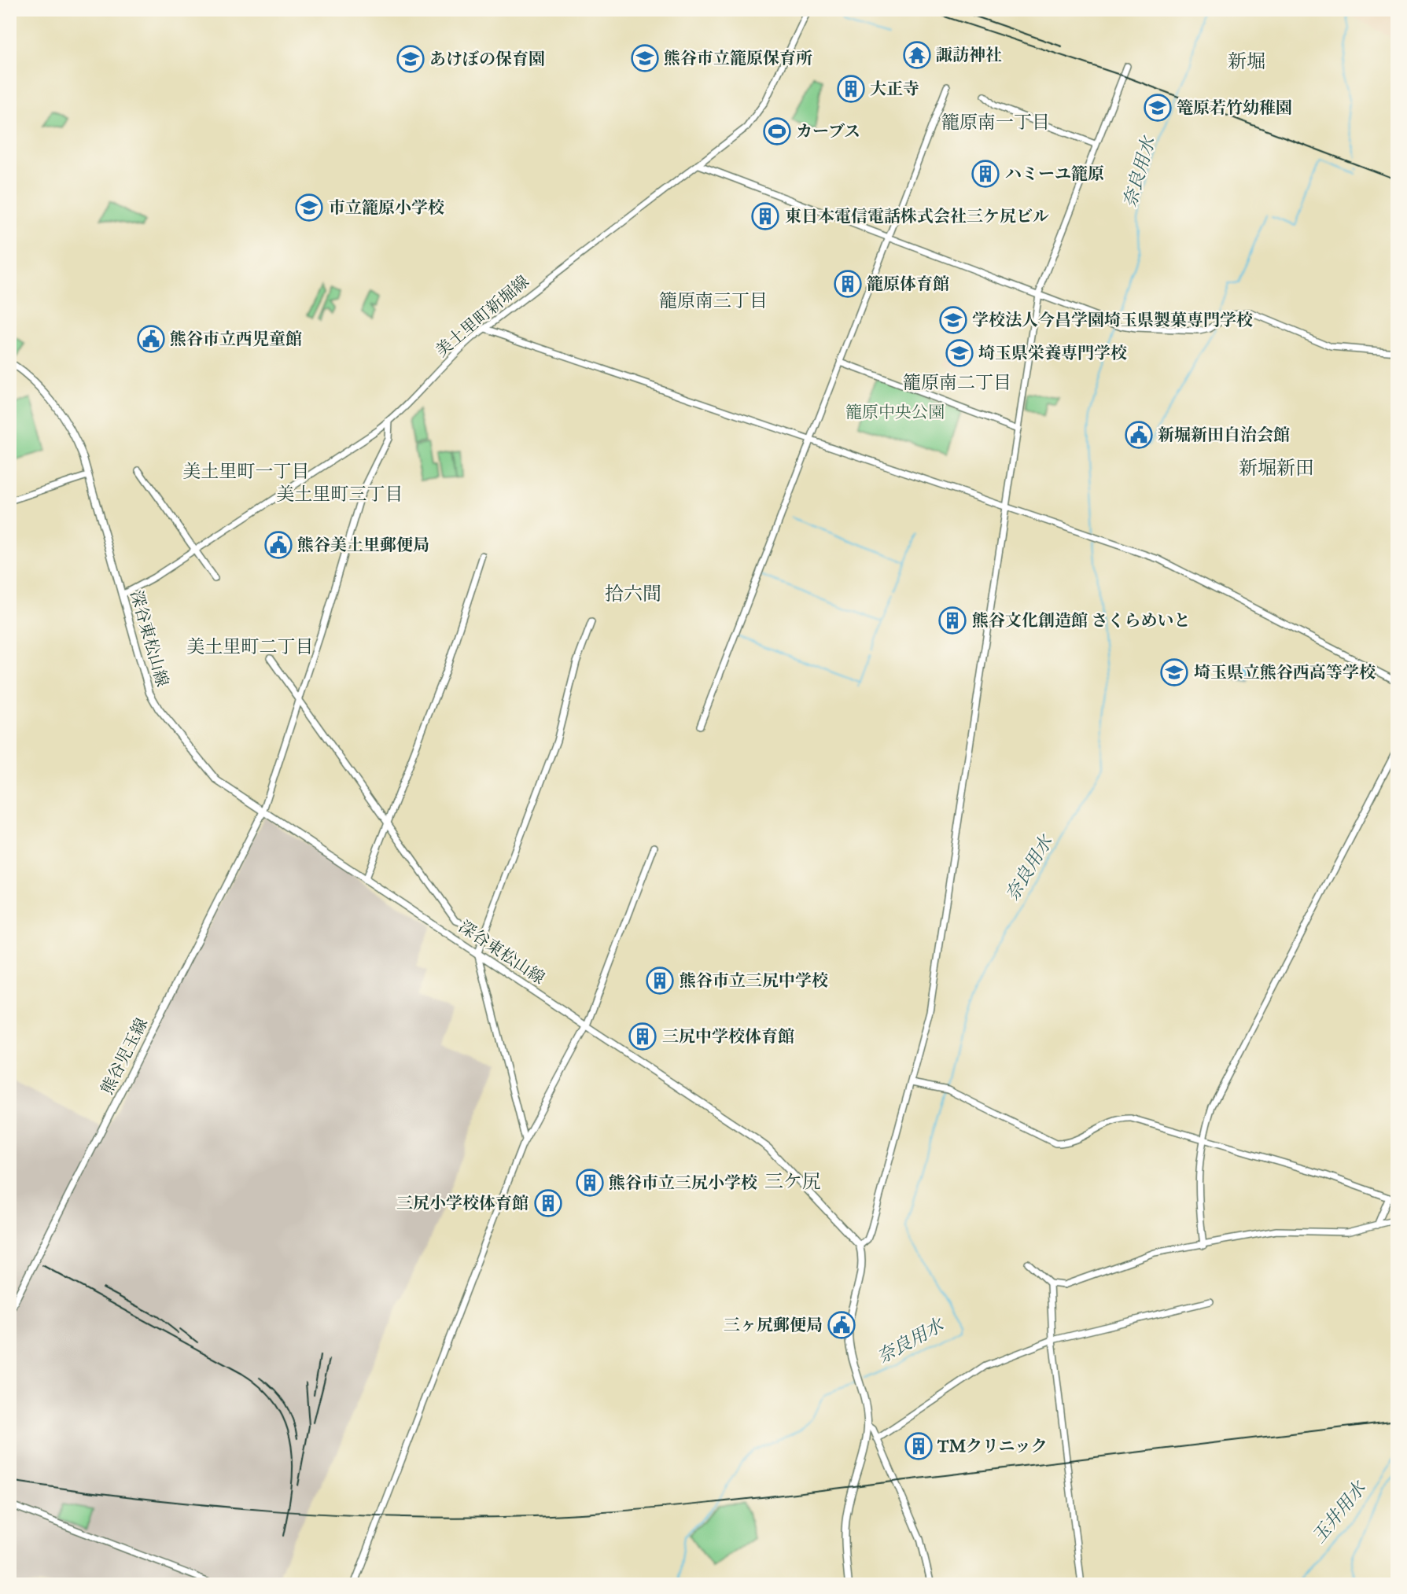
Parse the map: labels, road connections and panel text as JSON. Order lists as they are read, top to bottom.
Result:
{
  "streets": {
    "main road": ["深谷東松山線", "熊谷児玉線"],
    "street": ["美土里町新堀線"]
  },
  "crossings": [
    ["美土里町新堀線", "深谷東松山線"],
    ["深谷東松山線", "熊谷児玉線"]
  ],
  "districts": [
    "新堀",
    "籠原南一丁目",
    "籠原南三丁目",
    "籠原南二丁目",
    "新堀新田",
    "美土里町一丁目",
    "美土里町三丁目",
    "拾六間",
    "美土里町二丁目",
    "三ケ尻"
  ],
  "water": ["奈良用水", "玉井用水"],
  "parks": ["籠原中央公園"],
  "places": {
    "temple": ["諏訪神社"],
    "school or university": [
      "熊谷市立籠原保育所",
      "あけぼの保育園",
      "篭原若竹幼稚園",
      "市立籠原小学校",
      "学校法人今昌学園埼玉県製菓専門学校",
      "埼玉県栄養専門学校",
      "埼玉県立熊谷西高等学校"
    ],
    "building": [
      "大正寺",
      "ハミーユ籠原",
      "東日本電信電話株式会社三ケ尻ビル",
      "籠原体育館",
      "熊谷文化創造館 さくらめいと",
      "熊谷市立三尻中学校",
      "三尻中学校体育館",
      "熊谷市立三尻小学校",
      "三尻小学校体育館",
      "TMクリニック"
    ],
    "sports": ["カーブス"],
    "public building": [
      "熊谷市立西児童館",
      "新堀新田自治会館",
      "熊谷美土里郵便局",
      "三ヶ尻郵便局"
    ]
  }
}
